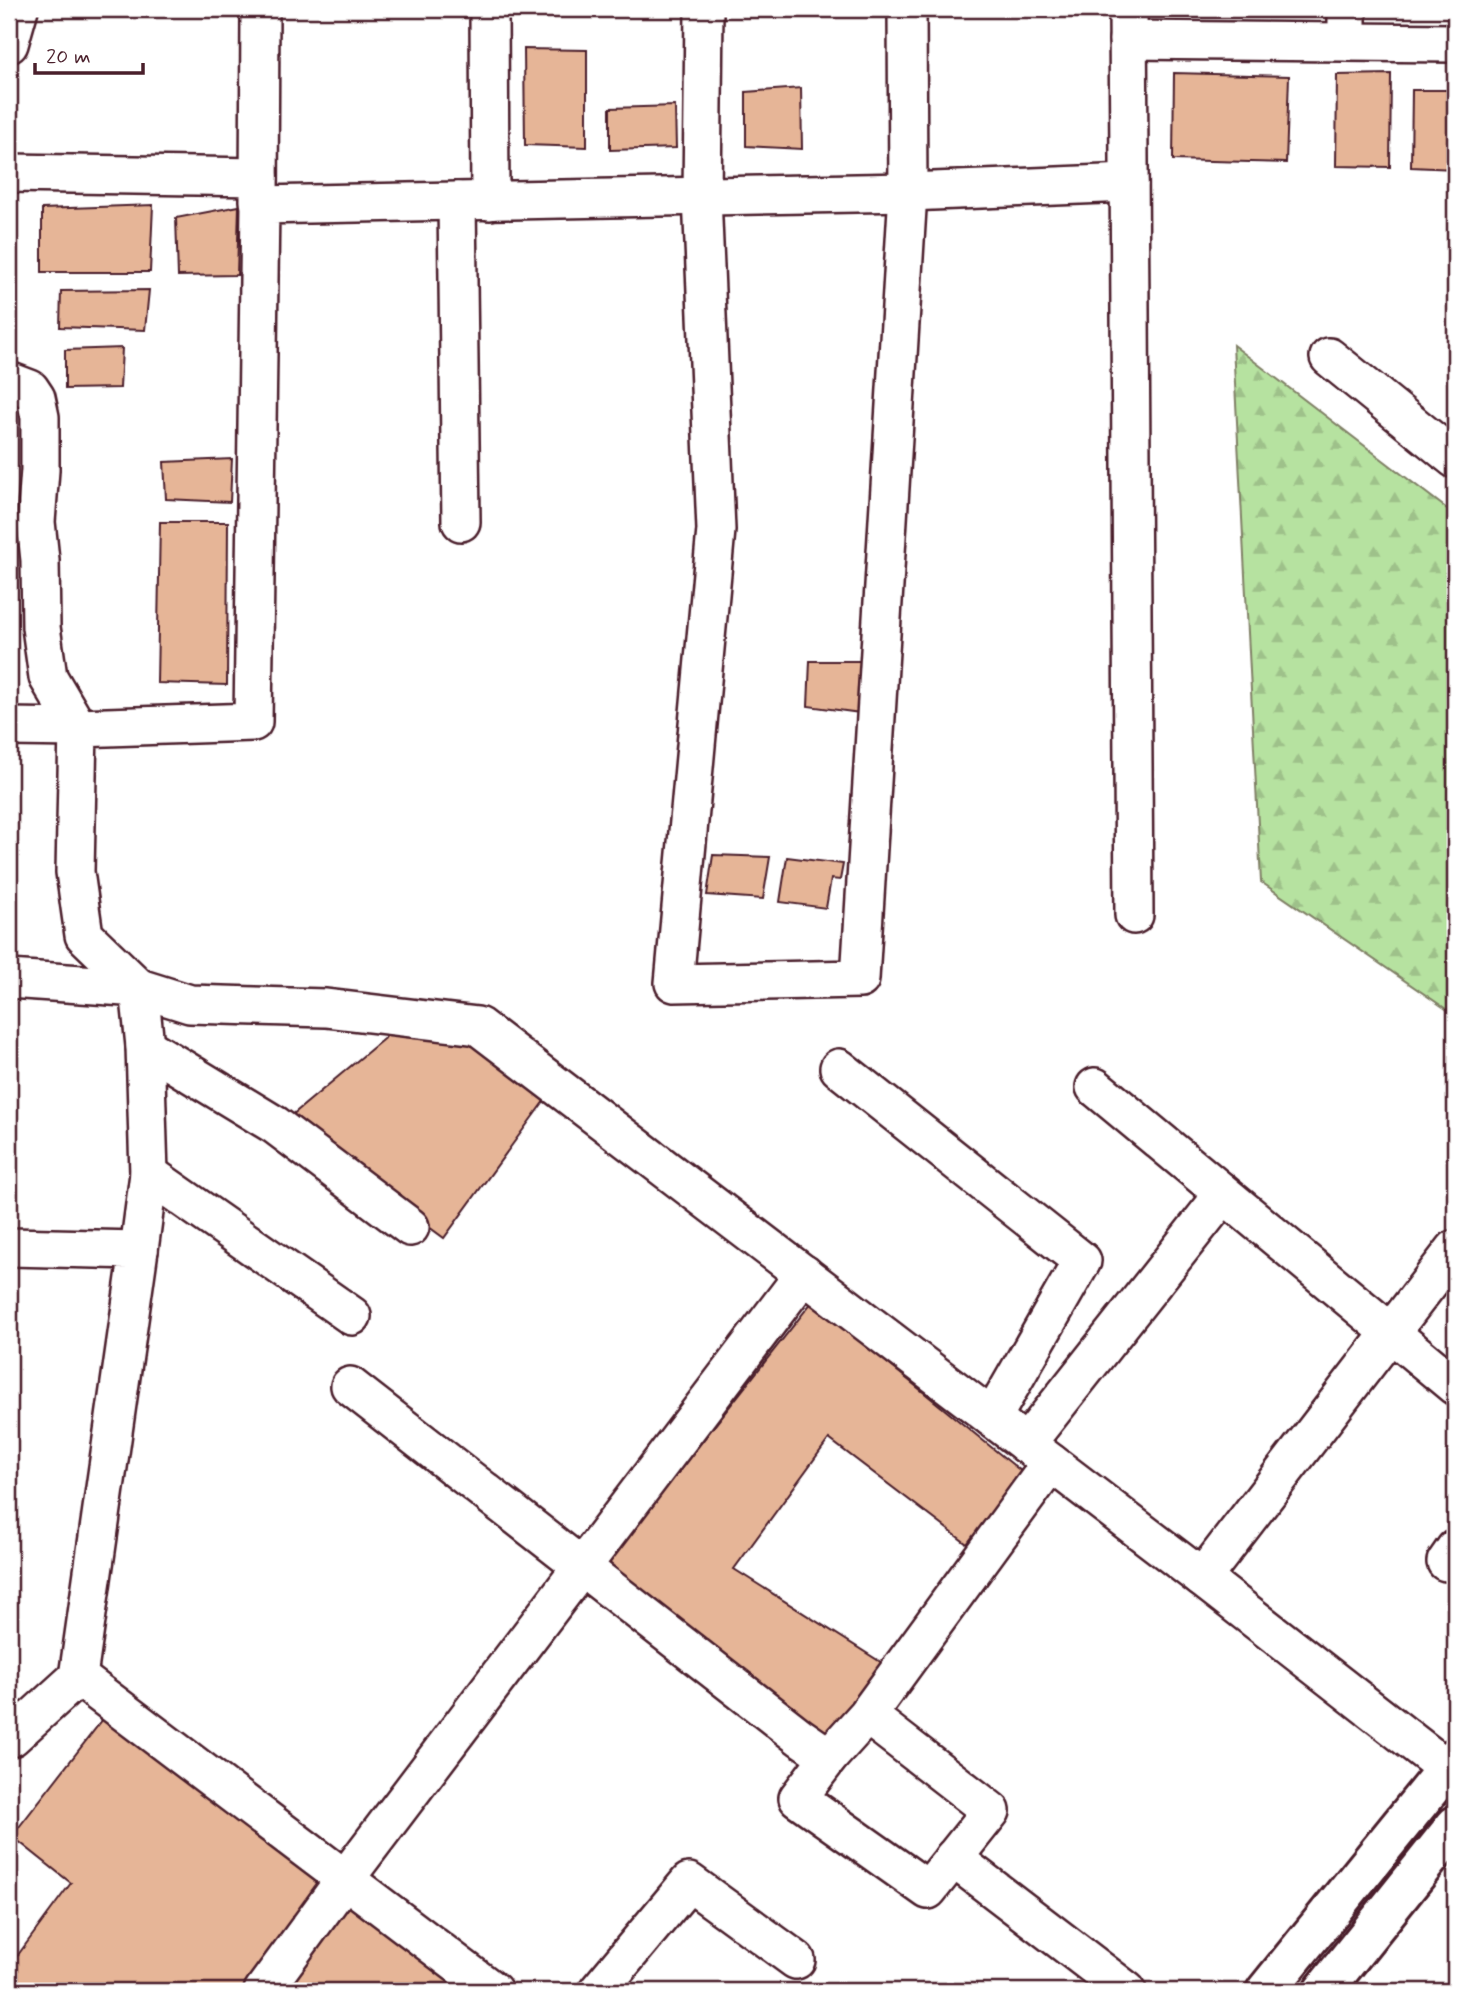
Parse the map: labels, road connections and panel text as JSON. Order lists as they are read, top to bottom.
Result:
{
  "scale_bar": "20 m"
}
